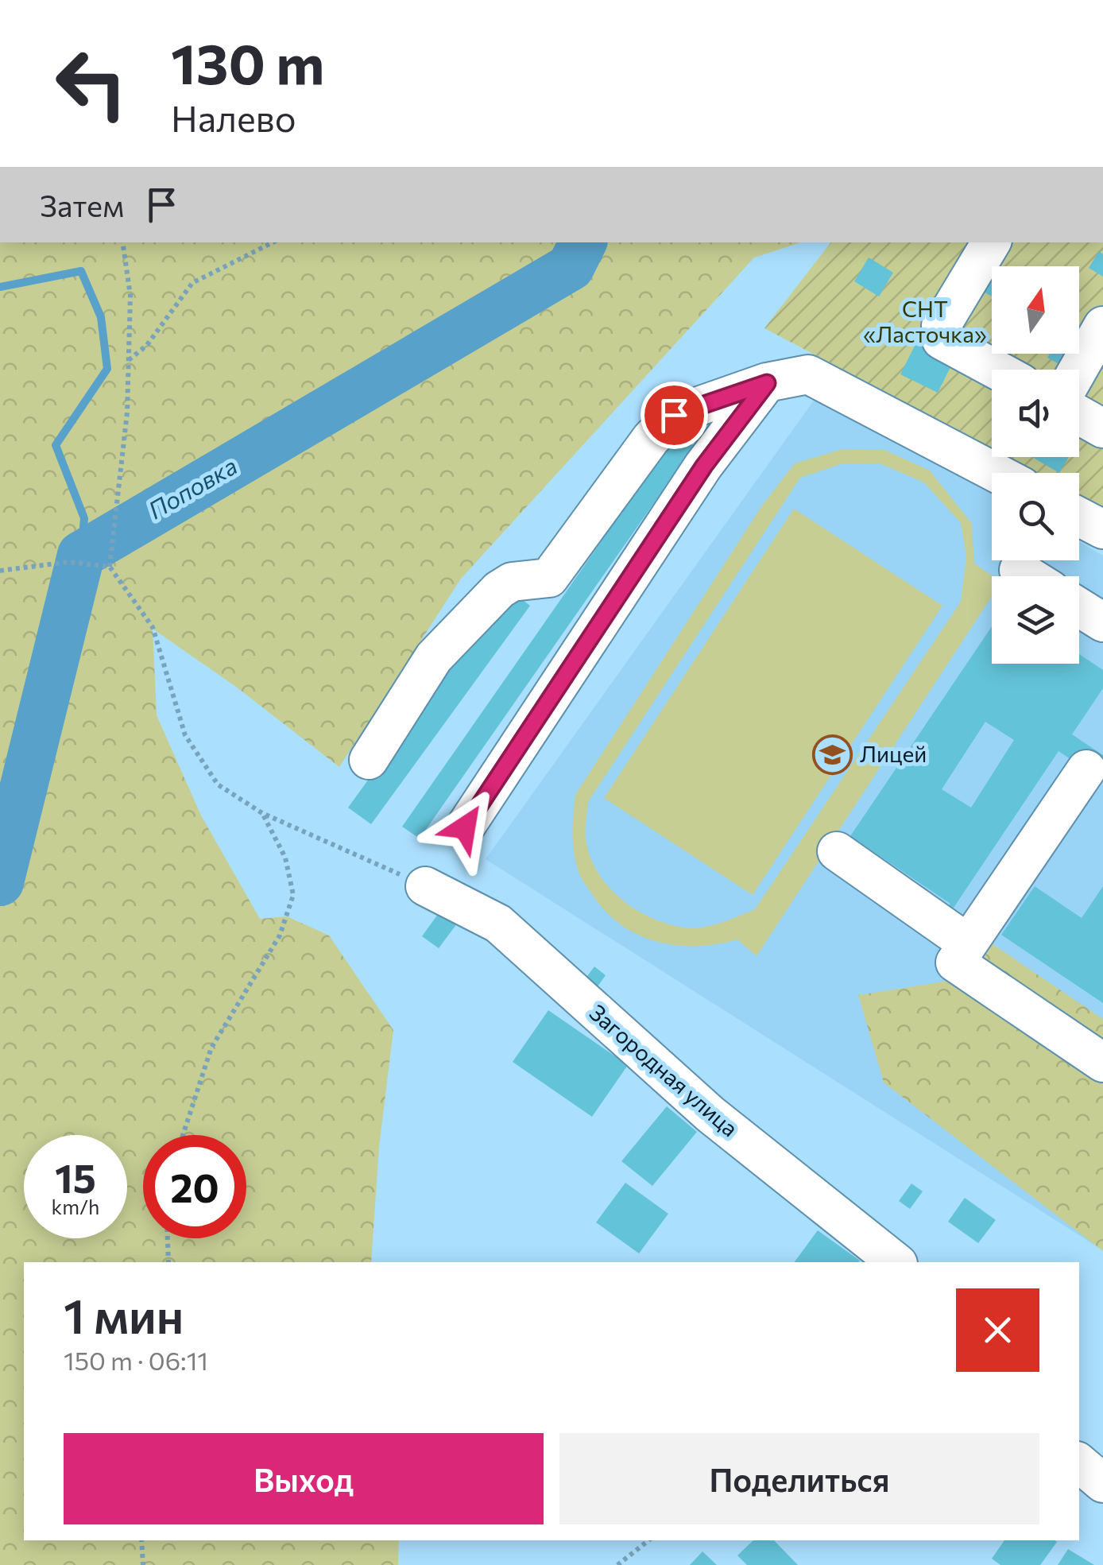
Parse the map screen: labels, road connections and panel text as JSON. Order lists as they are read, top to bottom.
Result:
{
  "streets": {
    "lane": ["Загородная улица"]
  },
  "water": ["Поповка"],
  "parks": ["СНТ «Ласточка»"],
  "places": {
    "school or university": ["Лицей"]
  },
  "north": "top",
  "page": {
    "turn": ["130 m", "Налево"],
    "then": "Затем",
    "speed": "15 km/h",
    "limit": "20",
    "heading": ["1 мин", "150 m · 06:11"],
    "buttons": ["Выход", "Поделиться"]
  }
}
